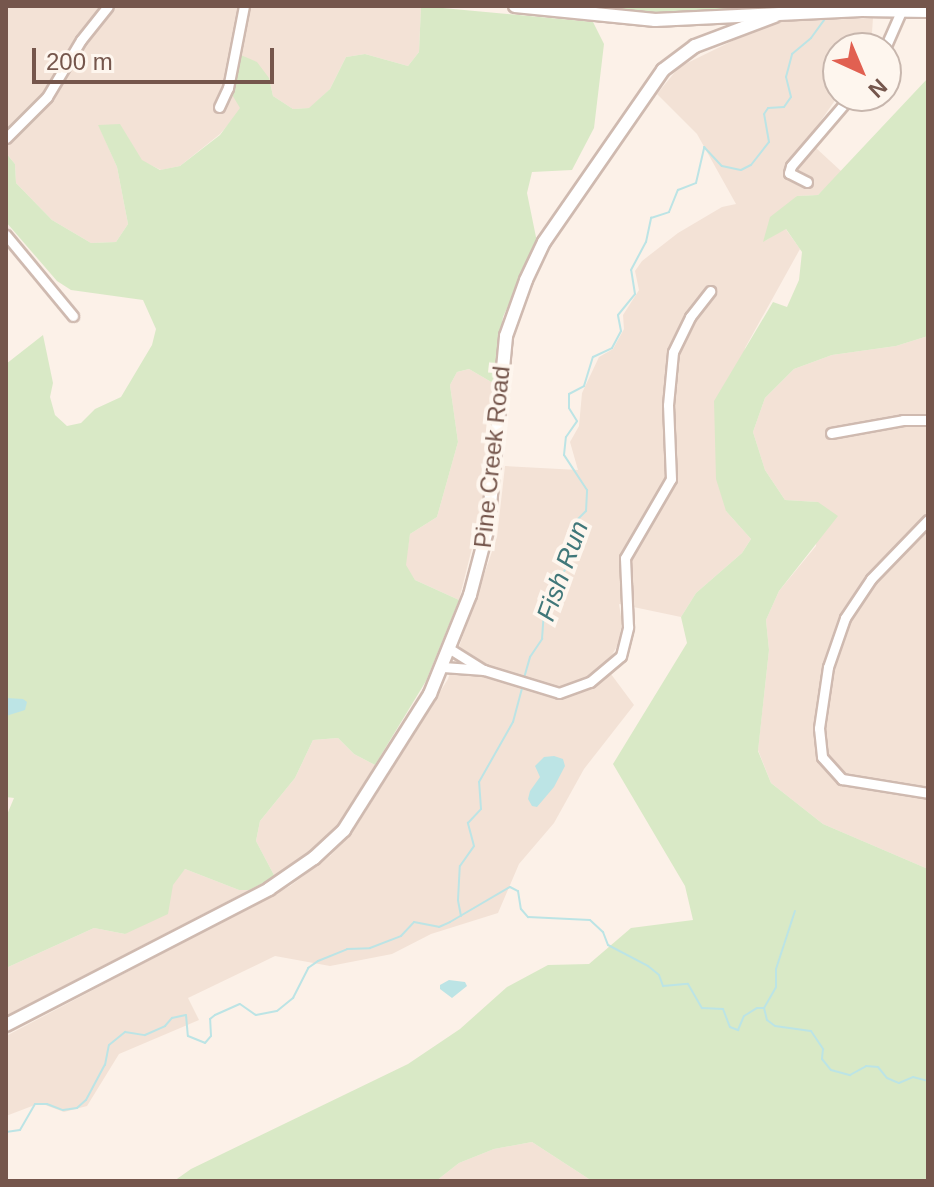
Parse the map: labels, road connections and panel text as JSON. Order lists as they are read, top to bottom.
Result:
{
  "streets": {
    "street": ["Pine Creek Road"]
  },
  "water": ["Fish Run"],
  "scale_bar": "200 m",
  "north": "bottom right"
}
